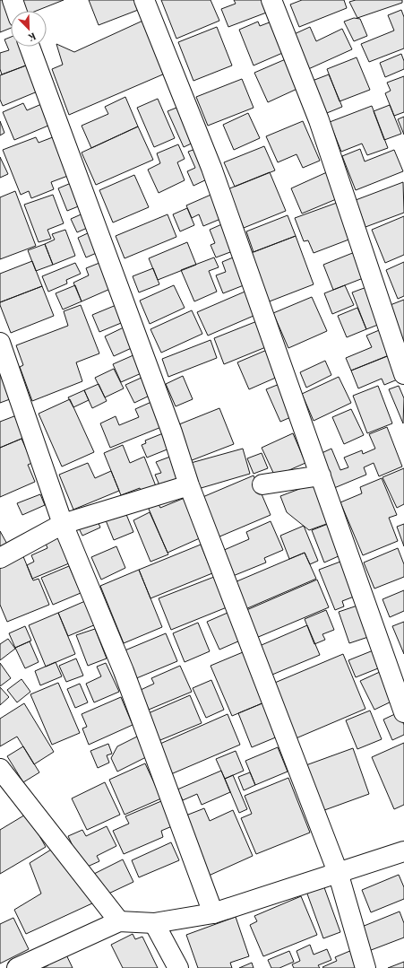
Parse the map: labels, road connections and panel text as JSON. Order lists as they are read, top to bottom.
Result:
{
  "north": "bottom right"
}
